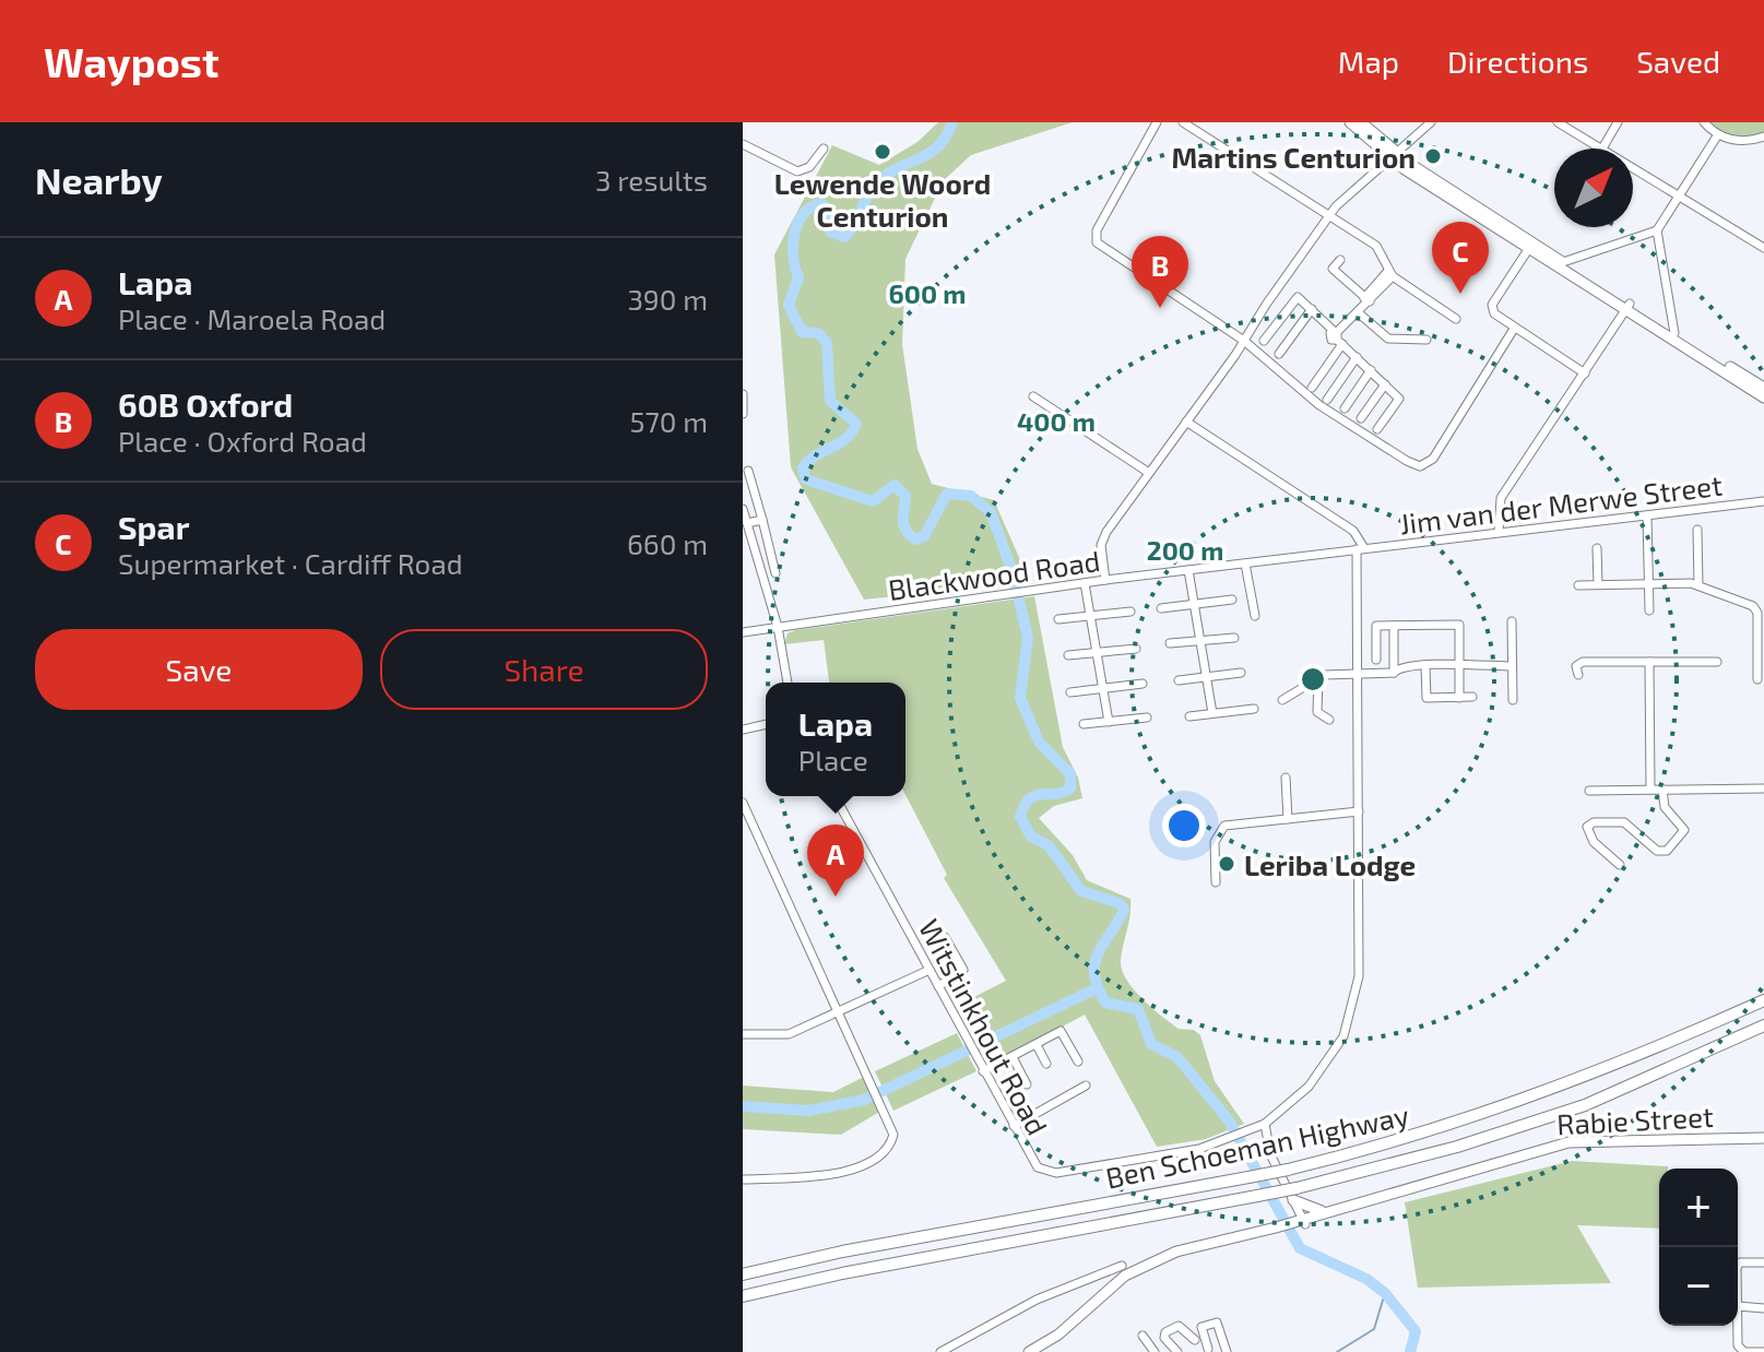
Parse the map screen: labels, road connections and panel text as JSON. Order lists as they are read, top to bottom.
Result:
{
  "streets": {
    "highway": ["Ben Schoeman Highway"],
    "main road": ["Rabie Street"],
    "street": ["Jim van der Merwe Street", "Blackwood Road", "Witstinkhout Road"]
  },
  "crossings": [
    ["Jim van der Merwe Street", "Blackwood Road"],
    ["Jim van der Merwe Street", "Witstinkhout Road"],
    ["Blackwood Road", "Witstinkhout Road"]
  ],
  "places": ["Lewende Woord Centurion", "Martins Centurion", "Leriba Lodge"],
  "north": "top right",
  "page": {
    "header": "Waypost",
    "nav": ["Map", "Directions", "Saved"],
    "heading": ["Nearby", "3 results"],
    "pins": ["C", "B", "A"],
    "list": [
      {
        "mark": "A",
        "name": "Lapa",
        "note": "Place · Maroela Road",
        "value": "390 m"
      },
      {
        "mark": "B",
        "name": "60B Oxford",
        "note": "Place · Oxford Road",
        "value": "570 m"
      },
      {
        "mark": "C",
        "name": "Spar",
        "note": "Supermarket · Cardiff Road",
        "value": "660 m"
      }
    ],
    "buttons": ["Save", "Share"],
    "popup": ["Lapa", "Place"],
    "map_buttons": ["+", "−"]
  },
  "rings": ["600 m", "400 m", "200 m"]
}
